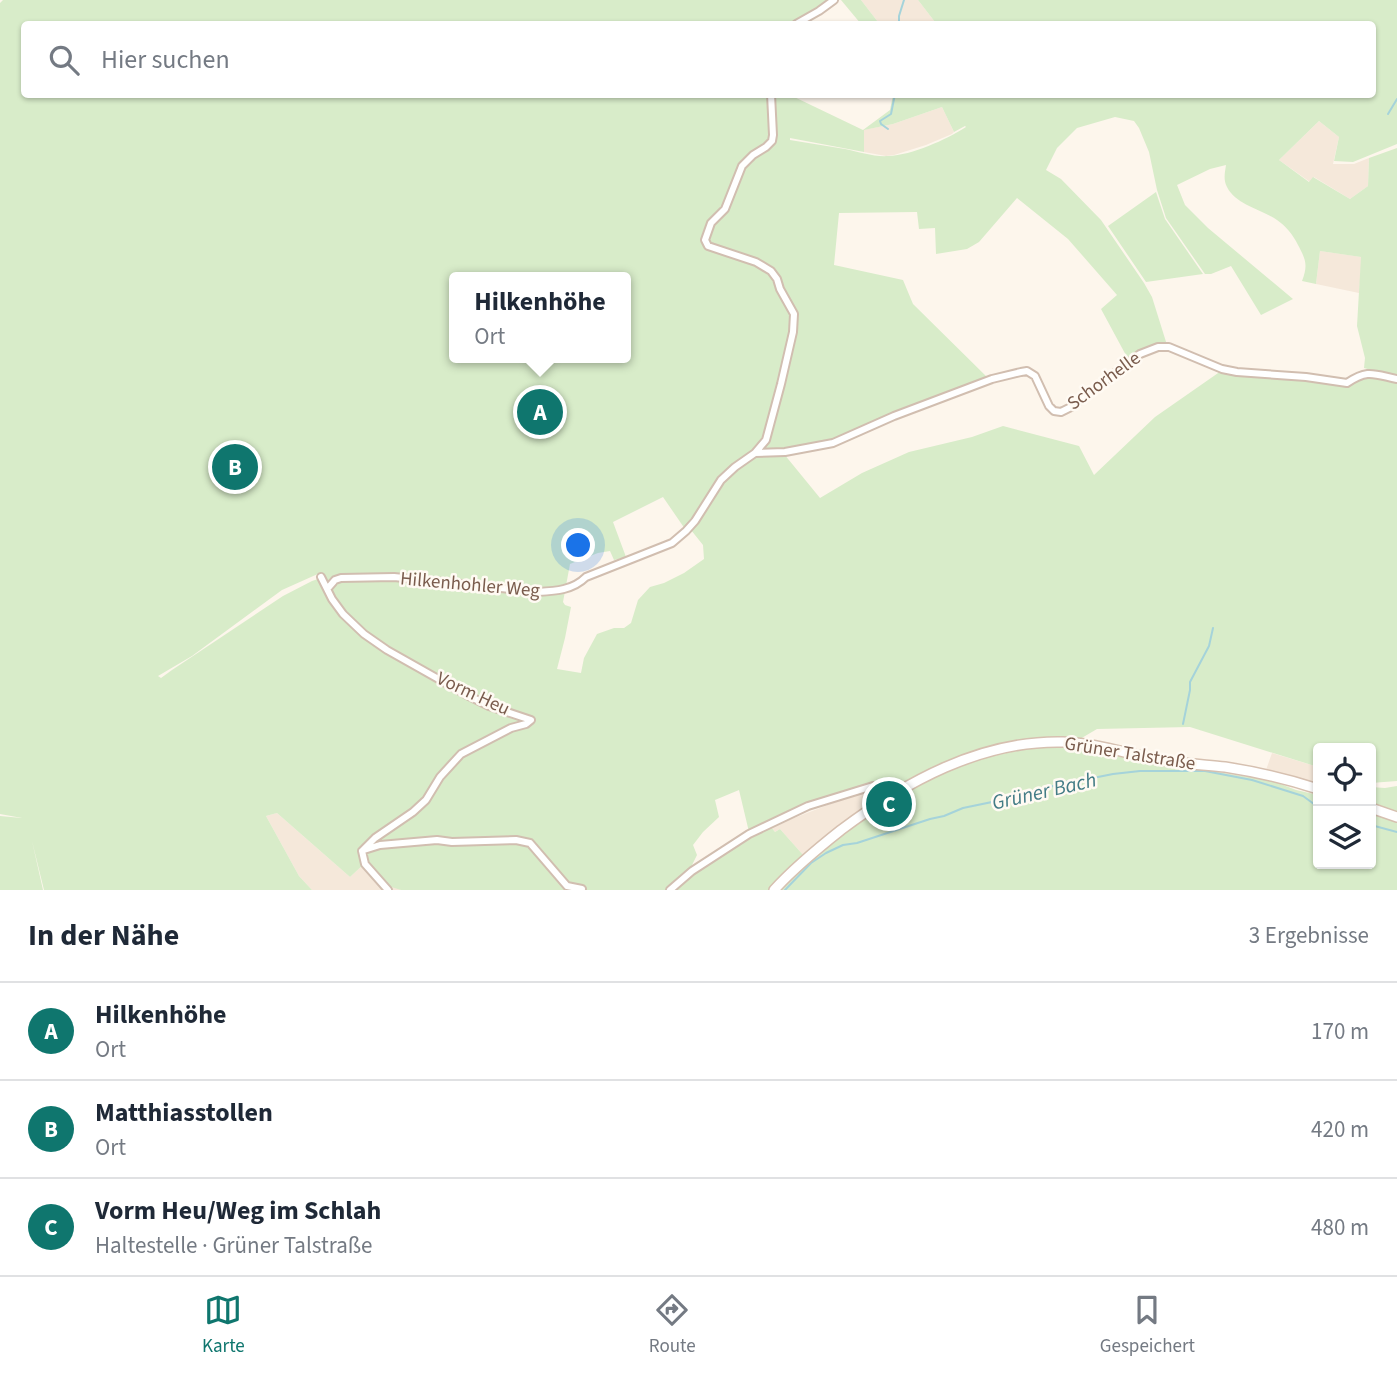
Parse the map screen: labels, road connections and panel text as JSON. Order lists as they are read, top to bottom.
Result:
{
  "streets": {
    "main road": ["Grüner Talstraße"],
    "street": ["Schorhelle", "Hilkenhohler Weg", "Vorm Heu"]
  },
  "crossings": [
    ["Schorhelle", "Hilkenhohler Weg"],
    ["Hilkenhohler Weg", "Vorm Heu"]
  ],
  "water": ["Grüner Bach"],
  "page": {
    "search": "Hier suchen",
    "popup": ["Hilkenhöhe", "Ort"],
    "pins": ["A", "B", "C"],
    "heading": ["In der Nähe", "3 Ergebnisse"],
    "list": [
      {
        "mark": "A",
        "name": "Hilkenhöhe",
        "note": "Ort",
        "value": "170 m"
      },
      {
        "mark": "B",
        "name": "Matthiasstollen",
        "note": "Ort",
        "value": "420 m"
      },
      {
        "mark": "C",
        "name": "Vorm Heu/Weg im Schlah",
        "note": "Haltestelle · Grüner Talstraße",
        "value": "480 m"
      }
    ],
    "nav": ["Karte", "Route", "Gespeichert"]
  }
}
